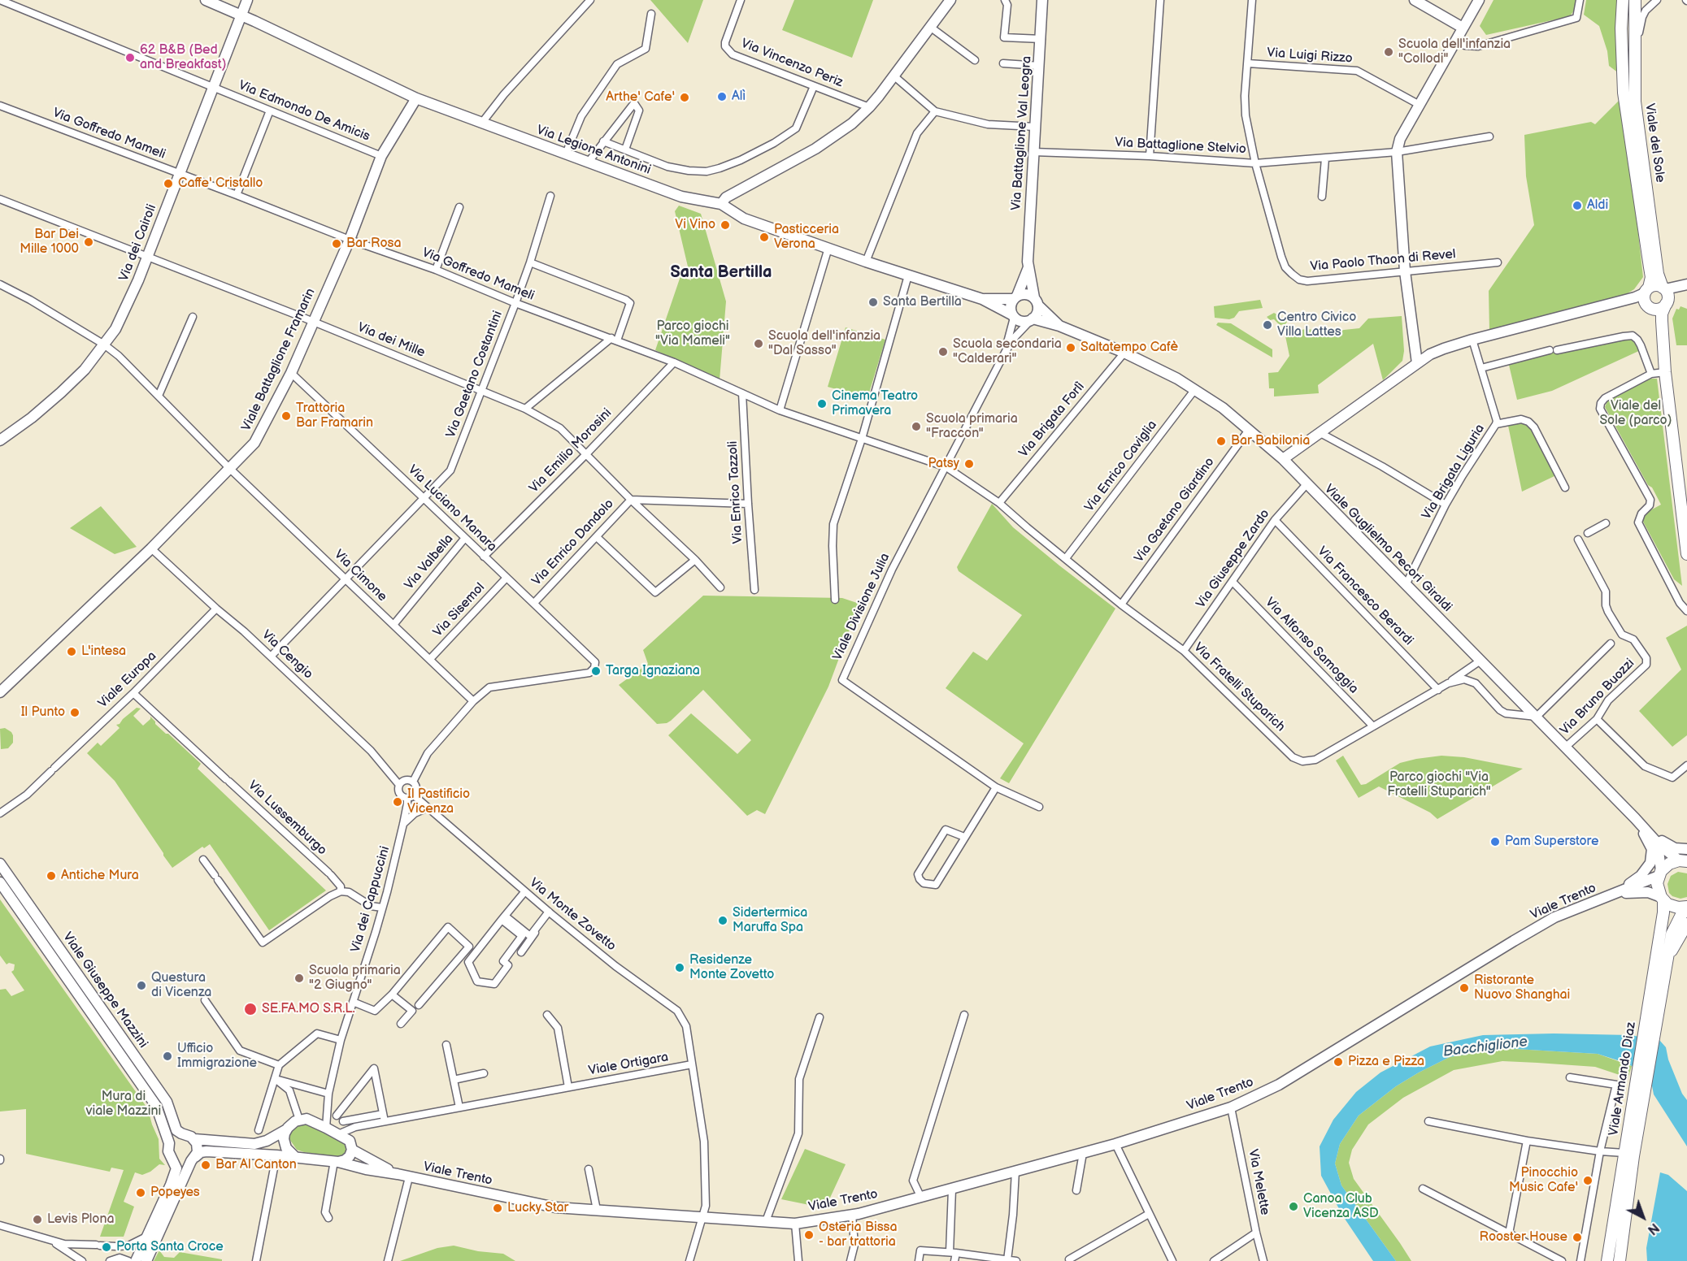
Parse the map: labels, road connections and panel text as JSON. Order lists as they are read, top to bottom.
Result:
{
  "streets": {
    "main road": ["Viale del Sole", "Viale Armando Diaz"],
    "street": [
      "Via Luigi Rizzo",
      "Via Vincenzo Periz",
      "Via Edmondo De Amicis",
      "Via Battaglione Val Leogra",
      "Via Goffredo Mameli",
      "Via Battaglione Stelvio",
      "Via Legione Antonini",
      "Via dei Cairoli",
      "Via Paolo Thaon di Revel",
      "Via dei Mille",
      "Viale Battaglione Framarin",
      "Via Gaetano Costantini",
      "Via Brigata Forlì",
      "Via Emilio Morosini",
      "Via Enrico Caviglia",
      "Via Brigata Liguria",
      "Via Enrico Tazzoli",
      "Via Luciano Manara",
      "Via Gaetano Giardino",
      "Via Enrico Dandolo",
      "Viale Guglielmo Pecori Giraldi",
      "Via Giuseppe Zardo",
      "Via Valbella",
      "Via Cimone",
      "Via Francesco Berardi",
      "Viale Divisione Julia",
      "Via Sisemol",
      "Via Alfonso Samoggia",
      "Via Cengio",
      "Viale Europa",
      "Via Fratelli Stuparich",
      "Via Bruno Buozzi",
      "Via Lussemburgo",
      "Via dei Cappuccini",
      "Viale Trento",
      "Via Monte Zovetto",
      "Viale Giuseppe Mazzini",
      "Viale Ortigara",
      "Via Melette"
    ]
  },
  "crossings": [
    ["Via Luigi Rizzo", "Via Paolo Thaon di Revel"],
    ["Via Edmondo De Amicis", "Via dei Cairoli"],
    ["Via Edmondo De Amicis", "Viale Battaglione Framarin"],
    ["Via Battaglione Val Leogra", "Via Battaglione Stelvio"],
    ["Via Battaglione Val Leogra", "Via Legione Antonini"],
    ["Via Battaglione Val Leogra", "Viale Guglielmo Pecori Giraldi"],
    ["Via Battaglione Val Leogra", "Viale Divisione Julia"],
    ["Via Goffredo Mameli", "Via dei Cairoli"],
    ["Via Goffredo Mameli", "Viale Battaglione Framarin"],
    ["Via Goffredo Mameli", "Via Gaetano Costantini"],
    ["Via Goffredo Mameli", "Via Emilio Morosini"],
    ["Via Goffredo Mameli", "Via Enrico Tazzoli"],
    ["Via Goffredo Mameli", "Viale Divisione Julia"],
    ["Via Goffredo Mameli", "Via Fratelli Stuparich"],
    ["Via Battaglione Stelvio", "Via Paolo Thaon di Revel"],
    ["Via Legione Antonini", "Via dei Cairoli"],
    ["Via Legione Antonini", "Viale Battaglione Framarin"],
    ["Via Legione Antonini", "Viale Guglielmo Pecori Giraldi"],
    ["Via Legione Antonini", "Viale Divisione Julia"],
    ["Via dei Cairoli", "Via dei Mille"],
    ["Via dei Cairoli", "Via Cimone"],
    ["Via dei Mille", "Viale Battaglione Framarin"],
    ["Via dei Mille", "Via Gaetano Costantini"],
    ["Via dei Mille", "Via Emilio Morosini"],
    ["Via dei Mille", "Via Enrico Dandolo"],
    ["Viale Battaglione Framarin", "Via Luciano Manara"],
    ["Viale Battaglione Framarin", "Via Cimone"],
    ["Viale Battaglione Framarin", "Via Cengio"],
    ["Via Gaetano Costantini", "Via Luciano Manara"],
    ["Via Gaetano Costantini", "Via Cimone"],
    ["Via Gaetano Costantini", "Via Cengio"],
    ["Via Brigata Forlì", "Viale Guglielmo Pecori Giraldi"],
    ["Via Brigata Forlì", "Via Fratelli Stuparich"],
    ["Via Emilio Morosini", "Via Luciano Manara"],
    ["Via Enrico Caviglia", "Viale Guglielmo Pecori Giraldi"],
    ["Via Enrico Caviglia", "Via Fratelli Stuparich"],
    ["Via Brigata Liguria", "Viale Guglielmo Pecori Giraldi"],
    ["Via Luciano Manara", "Via Enrico Dandolo"],
    ["Via Luciano Manara", "Via Valbella"],
    ["Via Luciano Manara", "Via Cimone"],
    ["Via Luciano Manara", "Via Sisemol"],
    ["Via Gaetano Giardino", "Viale Guglielmo Pecori Giraldi"],
    ["Via Gaetano Giardino", "Via Fratelli Stuparich"],
    ["Viale Guglielmo Pecori Giraldi", "Via Giuseppe Zardo"],
    ["Viale Guglielmo Pecori Giraldi", "Viale Divisione Julia"],
    ["Viale Guglielmo Pecori Giraldi", "Via Fratelli Stuparich"],
    ["Viale Guglielmo Pecori Giraldi", "Via Bruno Buozzi"],
    ["Via Giuseppe Zardo", "Via Francesco Berardi"],
    ["Via Giuseppe Zardo", "Via Alfonso Samoggia"],
    ["Via Giuseppe Zardo", "Via Fratelli Stuparich"],
    ["Via Valbella", "Via Cimone"],
    ["Via Cimone", "Via Sisemol"],
    ["Via Francesco Berardi", "Via Fratelli Stuparich"],
    ["Viale Divisione Julia", "Via Fratelli Stuparich"],
    ["Via Alfonso Samoggia", "Via Fratelli Stuparich"],
    ["Via Cengio", "Viale Europa"],
    ["Via Cengio", "Via dei Cappuccini"],
    ["Via Cengio", "Via Monte Zovetto"],
    ["Viale Europa", "Via Lussemburgo"],
    ["Via dei Cappuccini", "Via Monte Zovetto"],
    ["Viale Trento", "Via Monte Zovetto"],
    ["Viale Trento", "Viale Armando Diaz"],
    ["Viale Trento", "Via Melette"],
    ["Via Monte Zovetto", "Viale Ortigara"]
  ],
  "districts": ["Santa Bertilla"],
  "water": ["Bacchiglione"],
  "parks": [
    "Parco giochi \"Via Mameli\"",
    "Viale del Sole (parco)",
    "Parco giochi \"Via Fratelli Stuparich\"",
    "Mura di viale Mazzini"
  ],
  "places": [
    "Scuola dell'infanzia \"Collodi\"",
    "62 B&B (Bed and Breakfast)",
    "Alì",
    "Arthe' Cafe'",
    "Caffe' Cristallo",
    "Aldi",
    "Vi Vino",
    "Pasticceria Verona",
    "Bar Dei Mille 1000",
    "Bar Rosa",
    "Santa Bertilla",
    "Centro Civico Villa Lattes",
    "Scuola dell'infanzia \"Dal Sasso\"",
    "Saltatempo Cafè",
    "Scuola secondaria \"Calderari\"",
    "Cinema Teatro Primavera",
    "Trattoria Bar Framarin",
    "Scuola primaria \"Fraccon\"",
    "Bar Babilonia",
    "Patsy",
    "L'intesa",
    "Targa Ignaziana",
    "Il Punto",
    "Il Pastificio Vicenza",
    "Pam Superstore",
    "Antiche Mura",
    "Sidertermica Maruffa Spa",
    "Residenze Monte Zovetto",
    "Scuola primaria \"2 Giugno\"",
    "Questura di Vicenza",
    "Ristorante Nuovo Shanghai",
    "SE.FA.MO S.R.L.",
    "Ufficio Immigrazione",
    "Pizza e Pizza",
    "Bar Al Canton",
    "Pinocchio Music Cafe'",
    "Popeyes",
    "Canoa Club Vicenza ASD",
    "Lucky Star",
    "Levis Plona",
    "Osteria Bissa - bar trattoria",
    "Rooster House",
    "Porta Santa Croce"
  ],
  "north": "bottom right"
}
